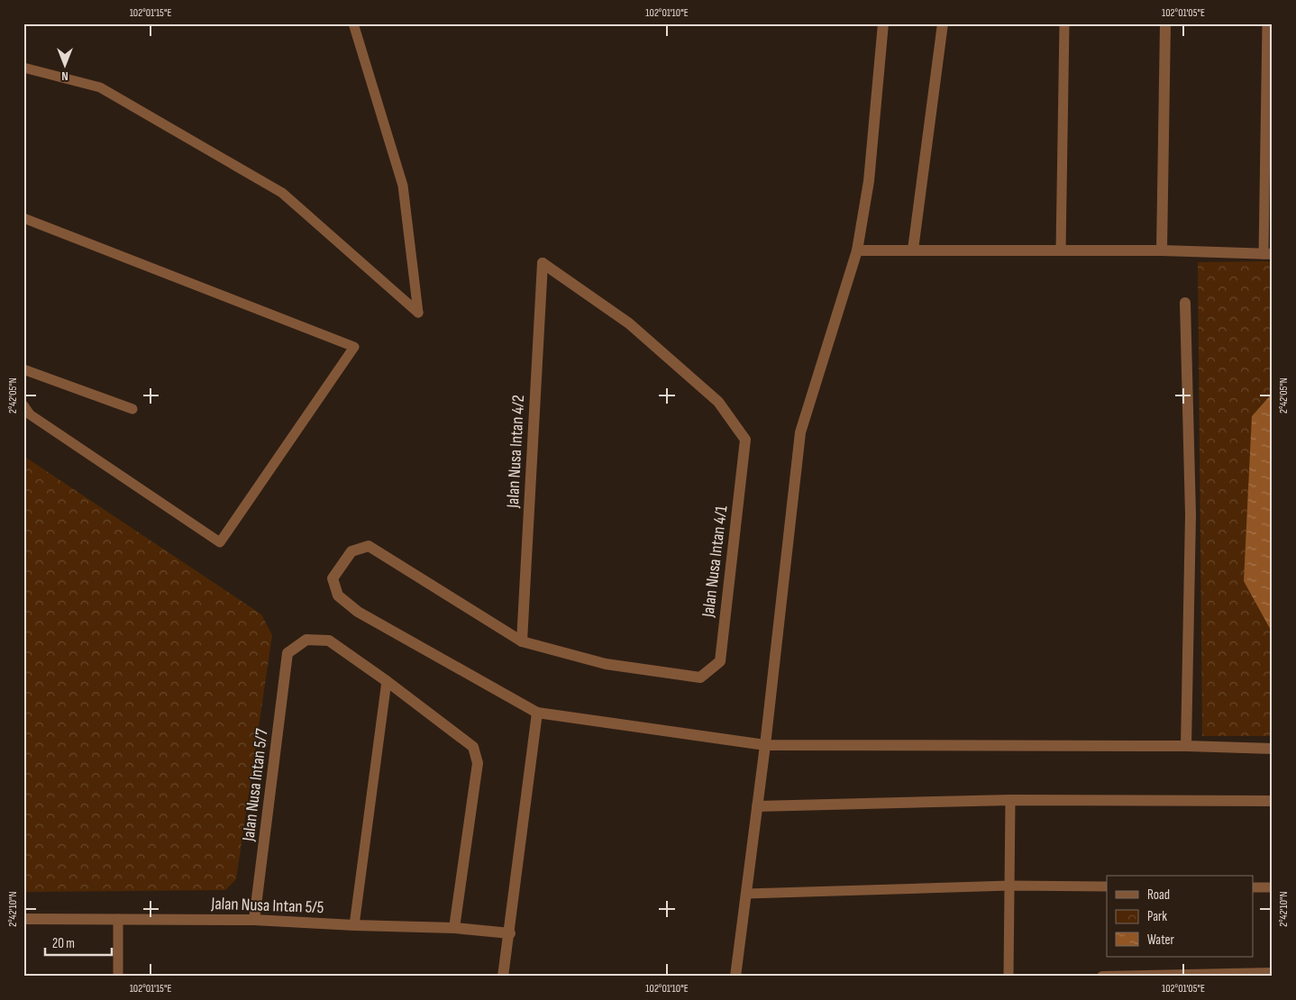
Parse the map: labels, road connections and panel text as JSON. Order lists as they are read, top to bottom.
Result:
{
  "streets": {
    "street": [
      "Jalan Nusa Intan 4/2",
      "Jalan Nusa Intan 4/1",
      "Jalan Nusa Intan 5/7",
      "Jalan Nusa Intan 5/5"
    ]
  },
  "crossings": [
    ["Jalan Nusa Intan 4/2", "Jalan Nusa Intan 4/1"],
    ["Jalan Nusa Intan 5/7", "Jalan Nusa Intan 5/5"]
  ],
  "legend": ["Road", "Park", "Water"],
  "scale_bar": "20 m",
  "north": "bottom",
  "coordinates": [
    "102°01'15\"E",
    "102°01'10\"E",
    "102°01'05\"E",
    "2°42'05\"N",
    "2°42'10\"N"
  ]
}
